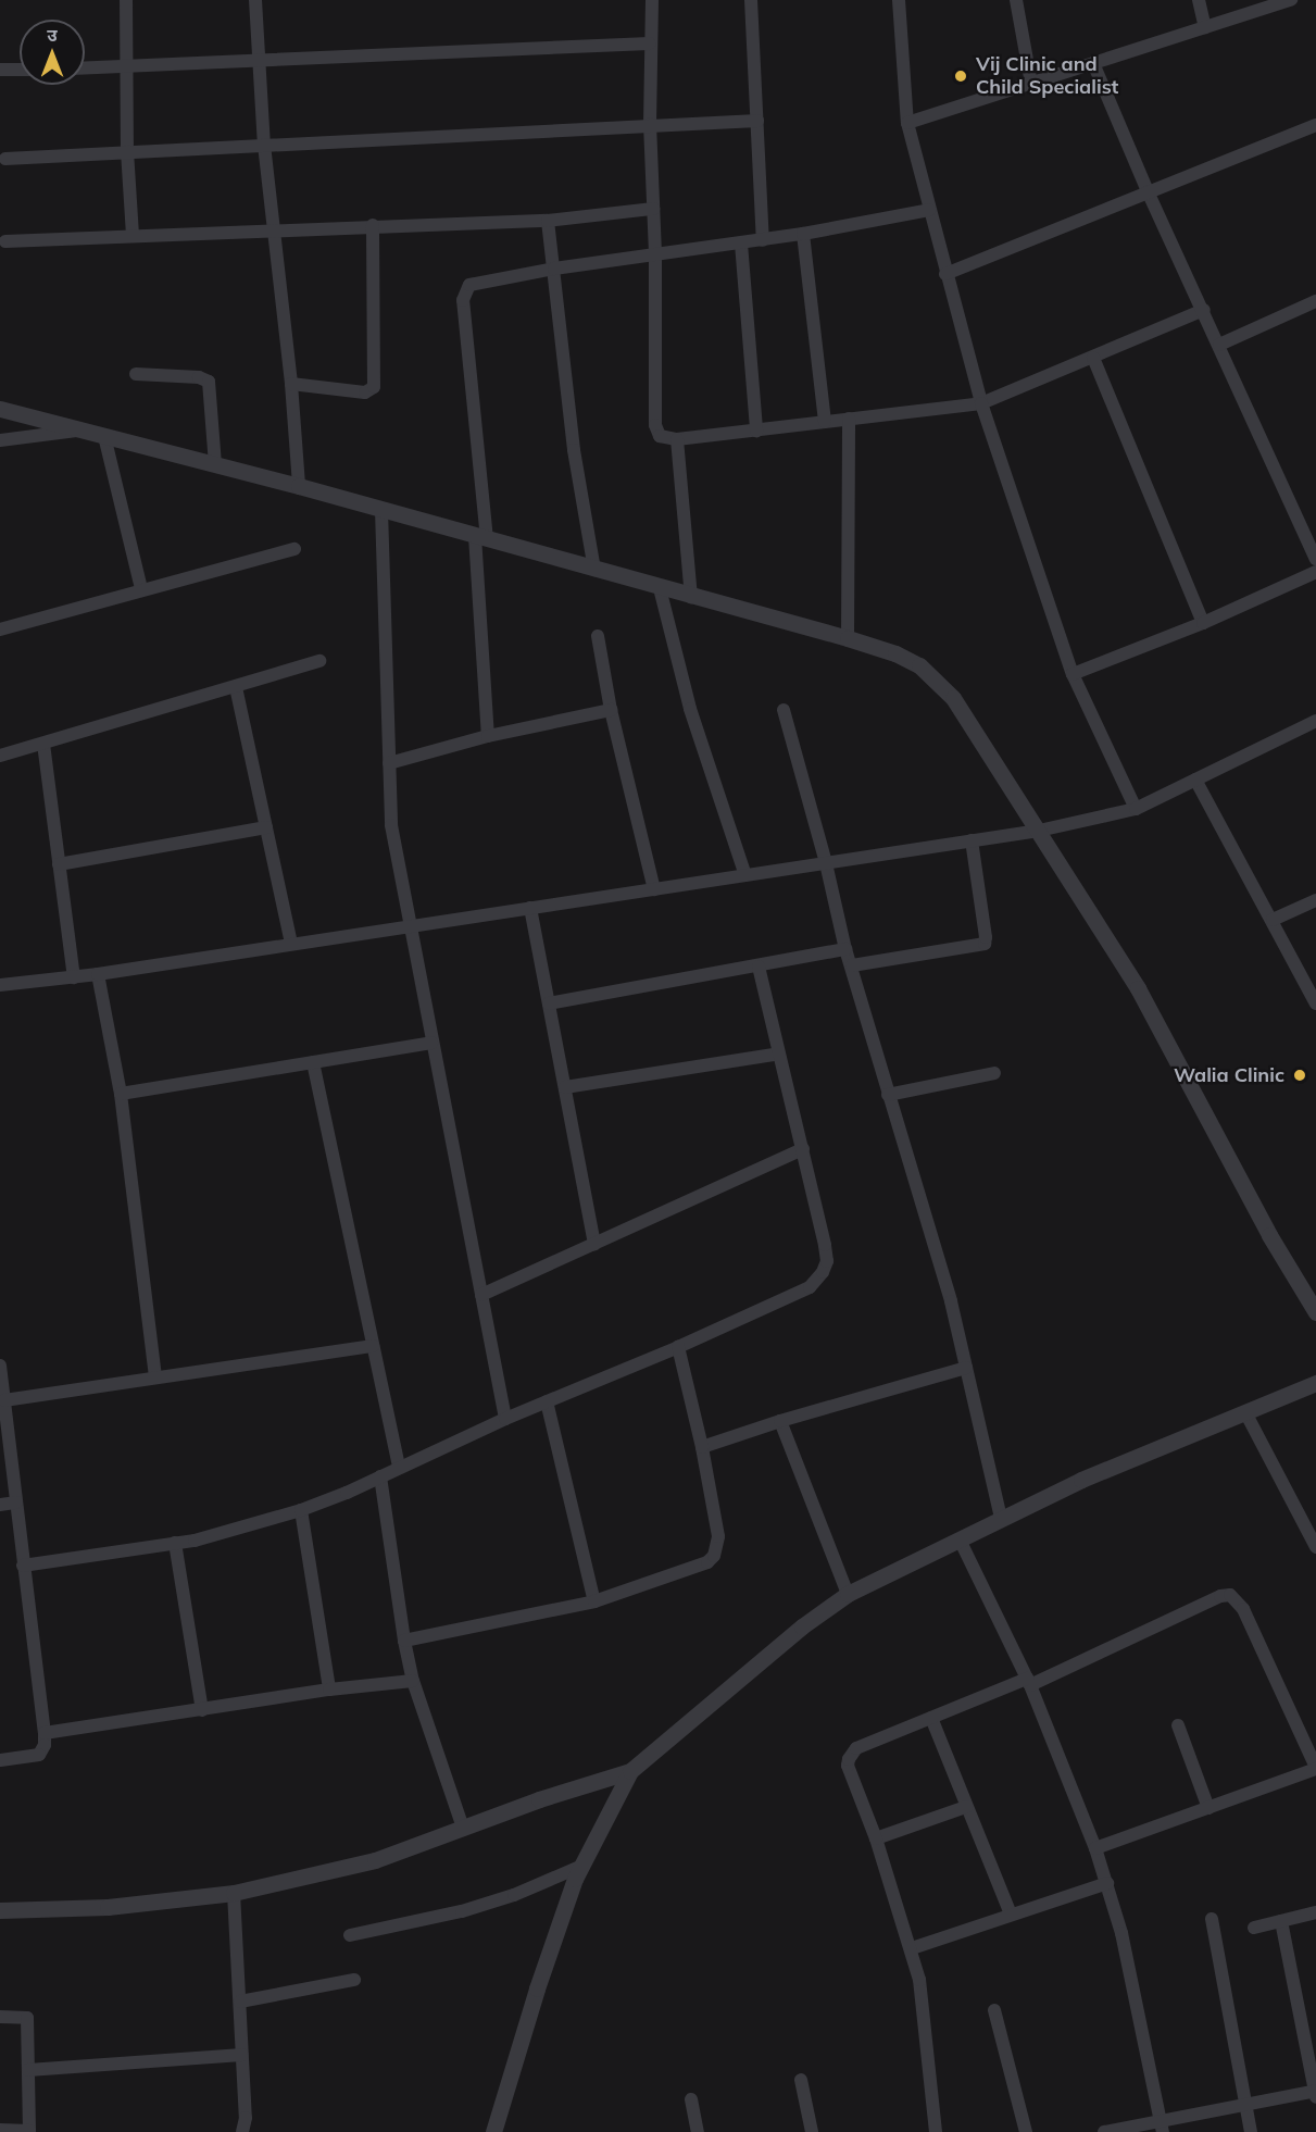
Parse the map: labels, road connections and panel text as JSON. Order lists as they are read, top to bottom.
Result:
{
  "places": ["Vij Clinic and Child Specialist", "Walia Clinic"],
  "north": "top"
}
